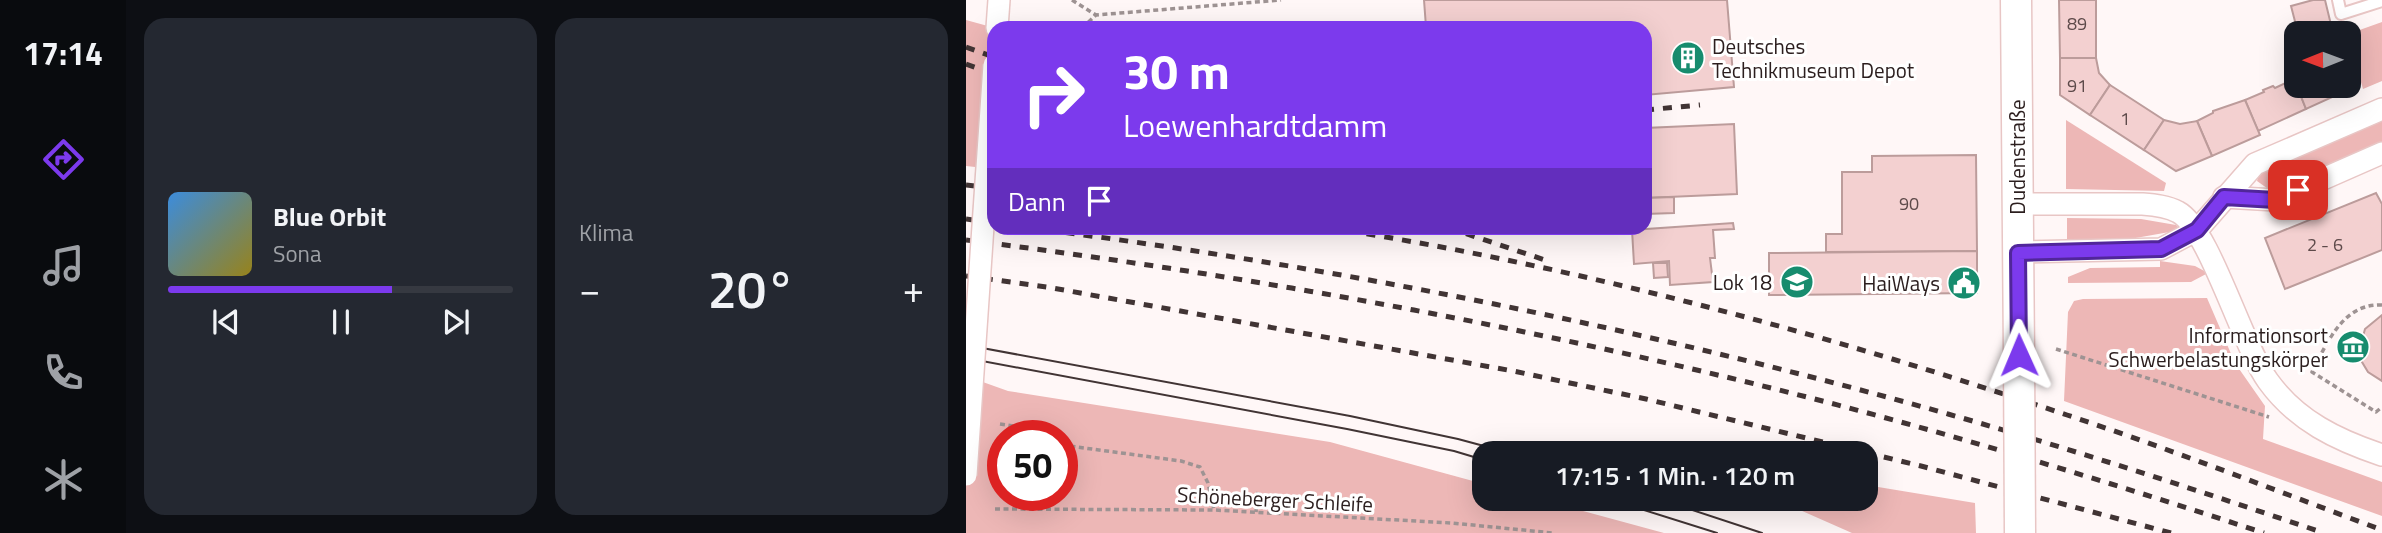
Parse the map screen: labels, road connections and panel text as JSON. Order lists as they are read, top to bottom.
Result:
{
  "streets": {
    "main road": ["Dudenstraße"],
    "path": ["Schöneberger Schleife"]
  },
  "places": {
    "building": ["Deutsches Technikmuseum Depot"],
    "school or university": ["Lok 18"],
    "public building": ["HaiWays"],
    "museum": ["Informationsort Schwerbelastungskörper"]
  },
  "house_numbers": [
    "89",
    "91",
    "1",
    "90",
    "2 - 6"
  ],
  "north": "left",
  "page": {
    "tabs": "17:14",
    "tile": "Klima",
    "turn": ["30 m", "Loewenhardtdamm"],
    "then": "Dann",
    "song": ["Blue Orbit", "Sona"],
    "heat": ["−", "20°", "+"],
    "limit": "50",
    "trip": "17:15 · 1 Min. · 120 m"
  }
}
